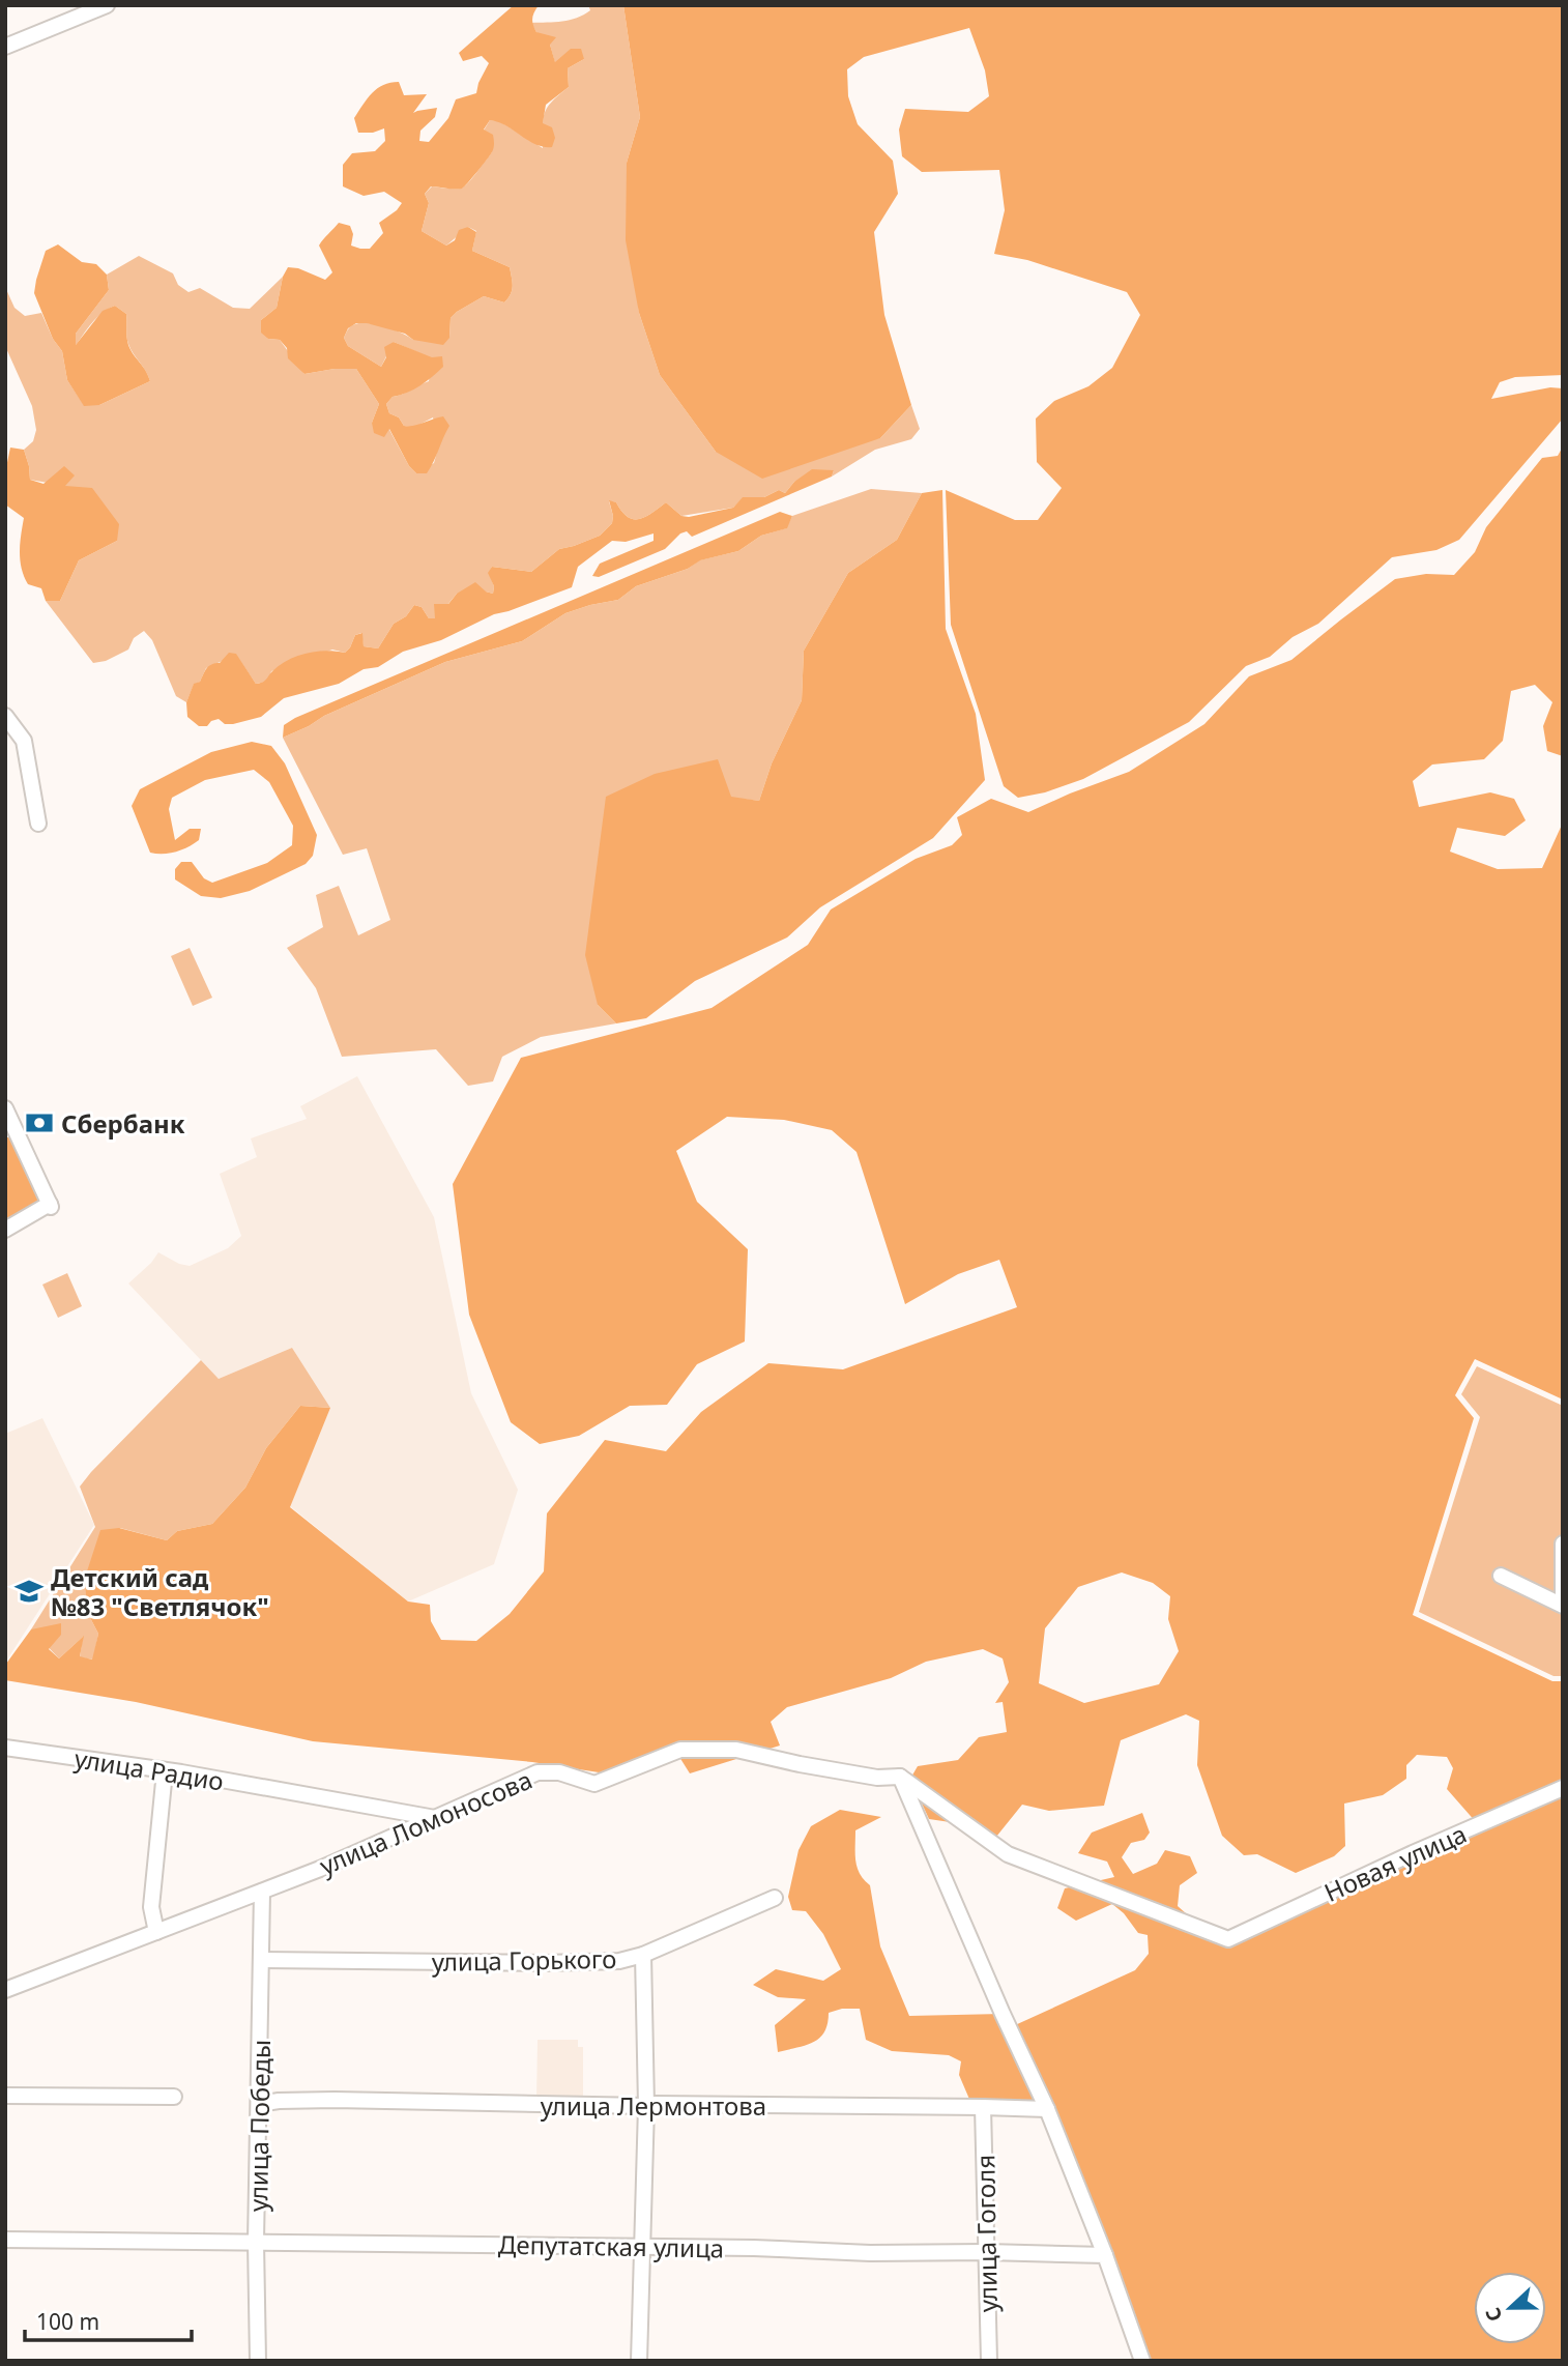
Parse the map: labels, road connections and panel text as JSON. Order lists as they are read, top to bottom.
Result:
{
  "streets": {
    "street": [
      "улица Радио",
      "улица Ломоносова",
      "Новая улица",
      "улица Горького",
      "улица Лермонтова",
      "улица Победы",
      "улица Гоголя",
      "Депутатская улица"
    ]
  },
  "crossings": [
    ["улица Радио", "улица Ломоносова"],
    ["улица Ломоносова", "Новая улица"],
    ["улица Ломоносова", "улица Победы"],
    ["улица Горького", "улица Победы"],
    ["улица Лермонтова", "улица Победы"],
    ["улица Лермонтова", "улица Гоголя"],
    ["улица Победы", "Депутатская улица"],
    ["улица Гоголя", "Депутатская улица"]
  ],
  "places": {
    "bank": ["Сбербанк"],
    "school or university": ["Детский сад №83 \"Светлячок\""]
  },
  "scale_bar": "100 m",
  "north": "left"
}
